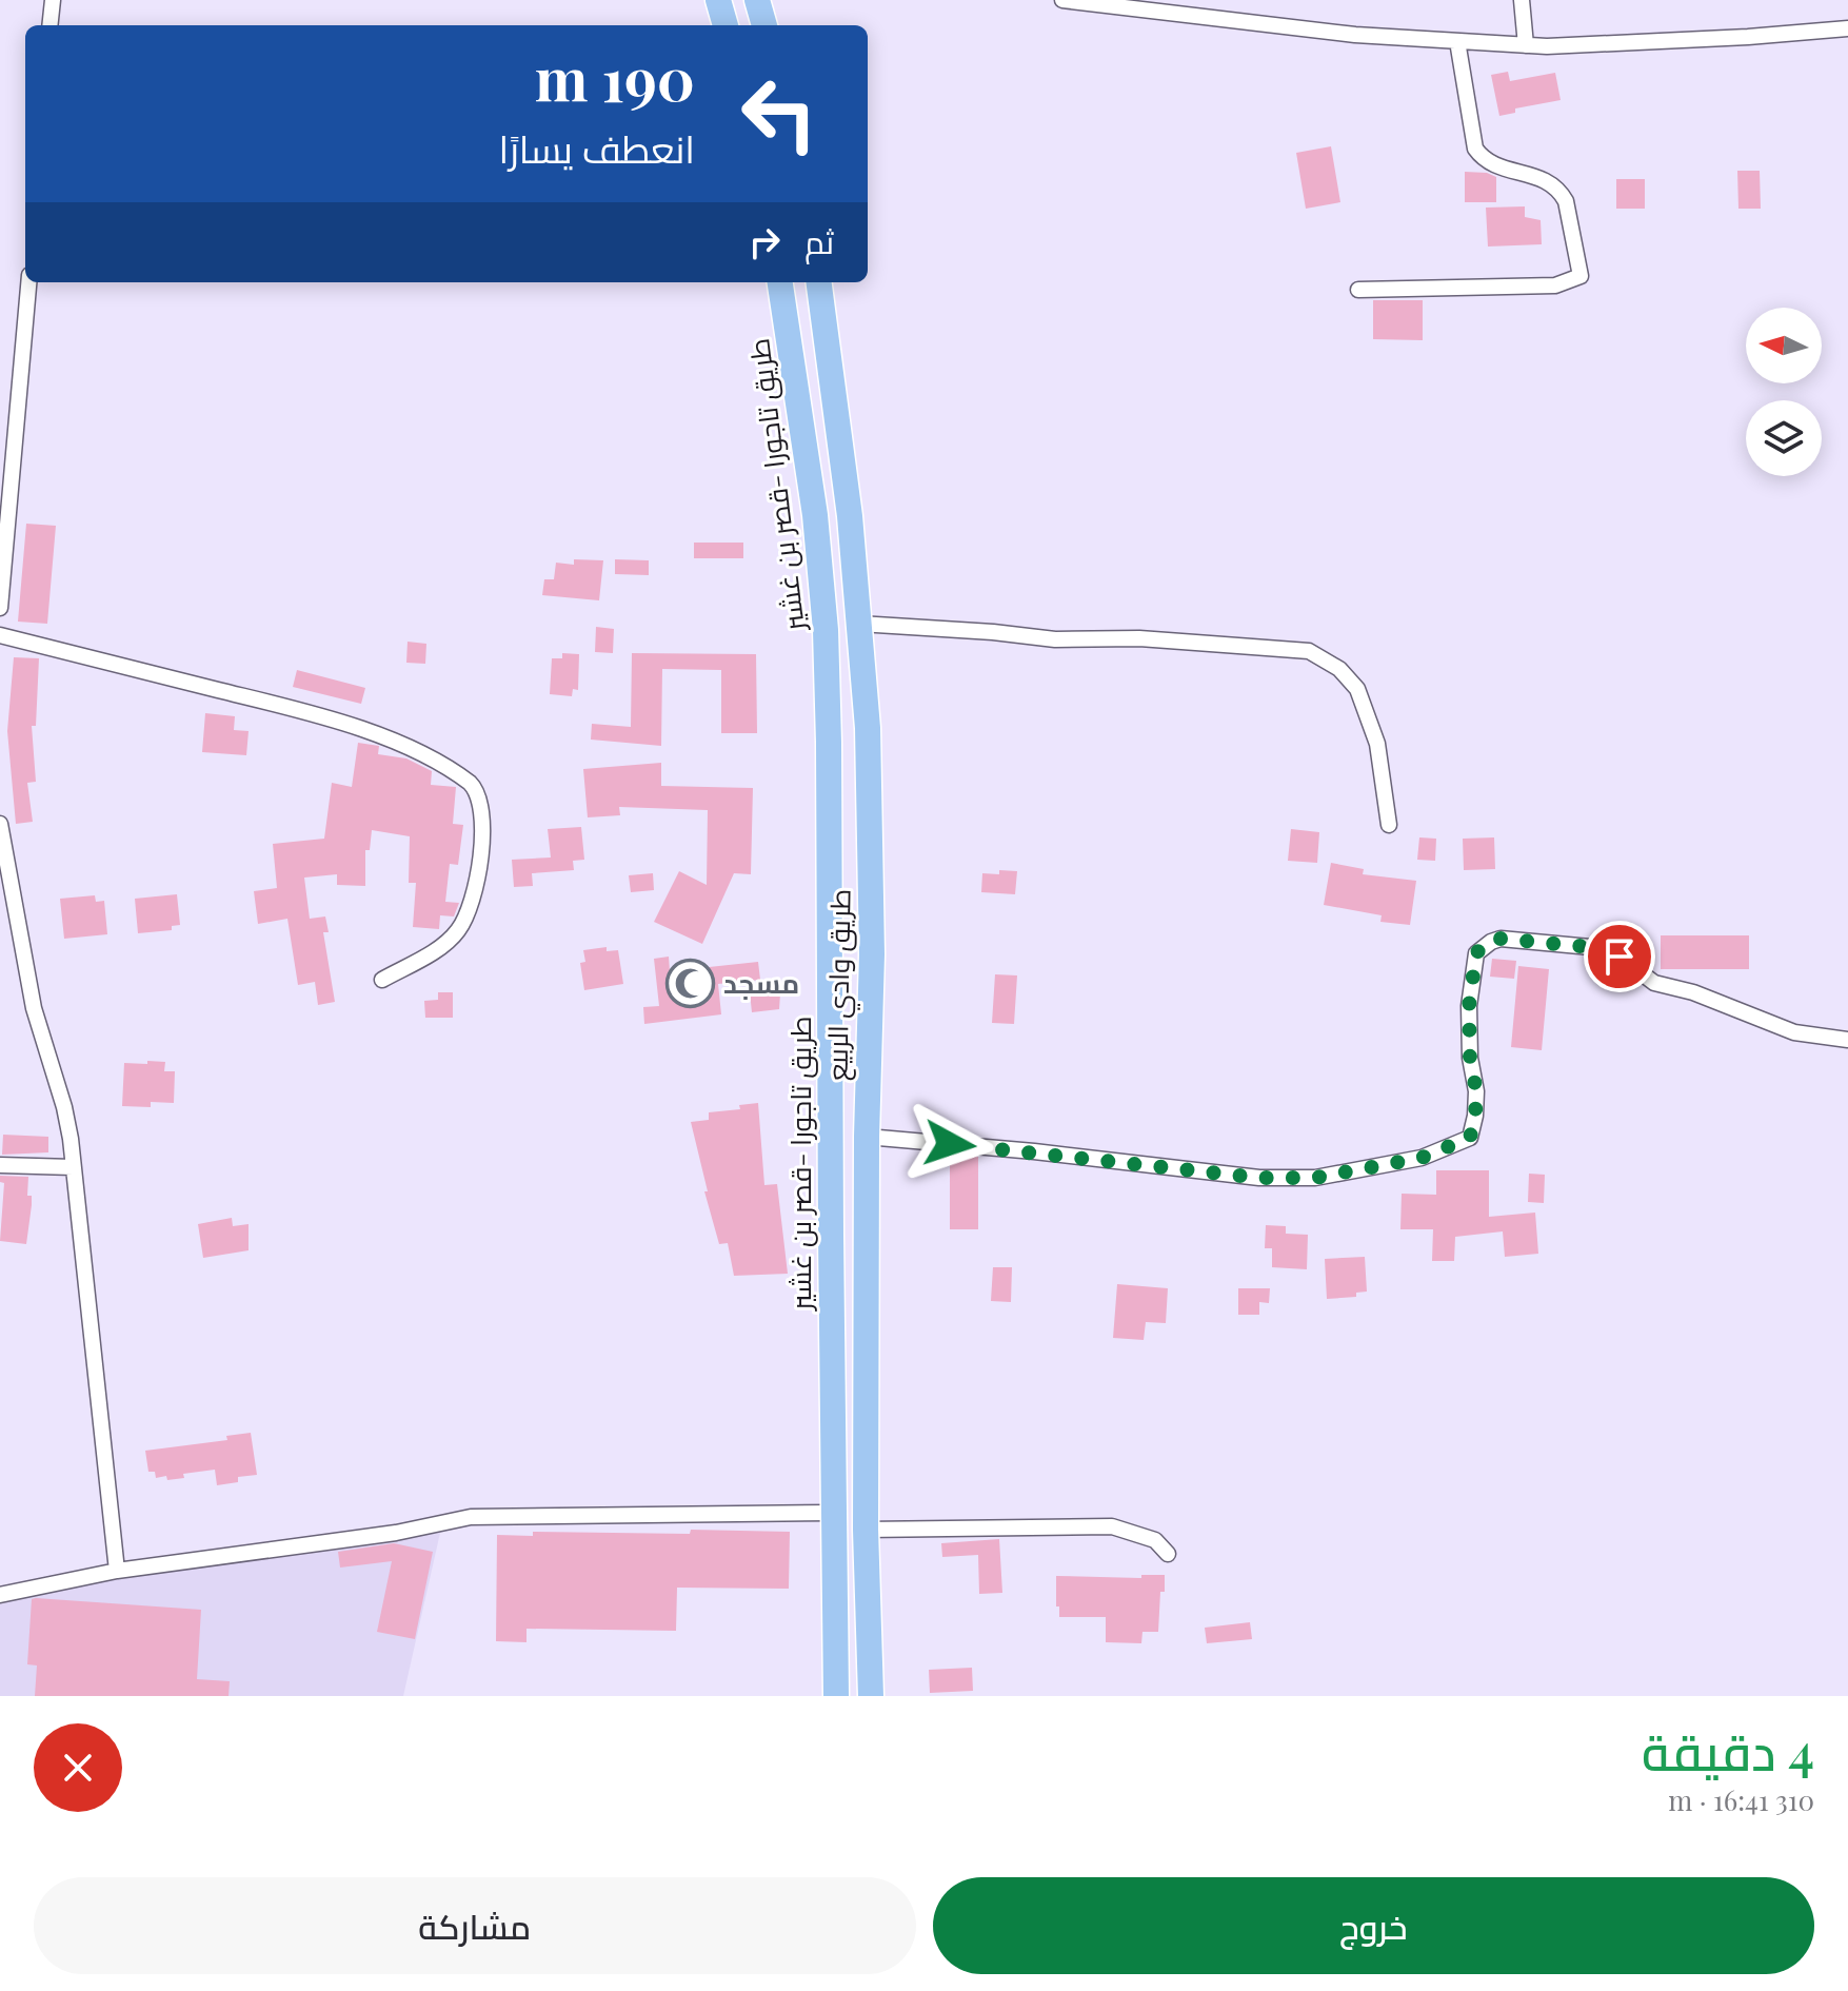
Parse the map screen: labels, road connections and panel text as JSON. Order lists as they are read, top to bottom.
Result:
{
  "streets": {
    "highway": ["طريق تاجورا -قصر بن غشير", "طريق وادي الربيع"]
  },
  "places": {
    "mosque": ["مسجد"]
  },
  "north": "left",
  "page": {
    "turn": ["190 m", "انعطف يسارًا"],
    "then": "ثم",
    "heading": ["4 دقيقة", "310 m · 16:41"],
    "buttons": ["خروج", "مشاركة"]
  }
}
